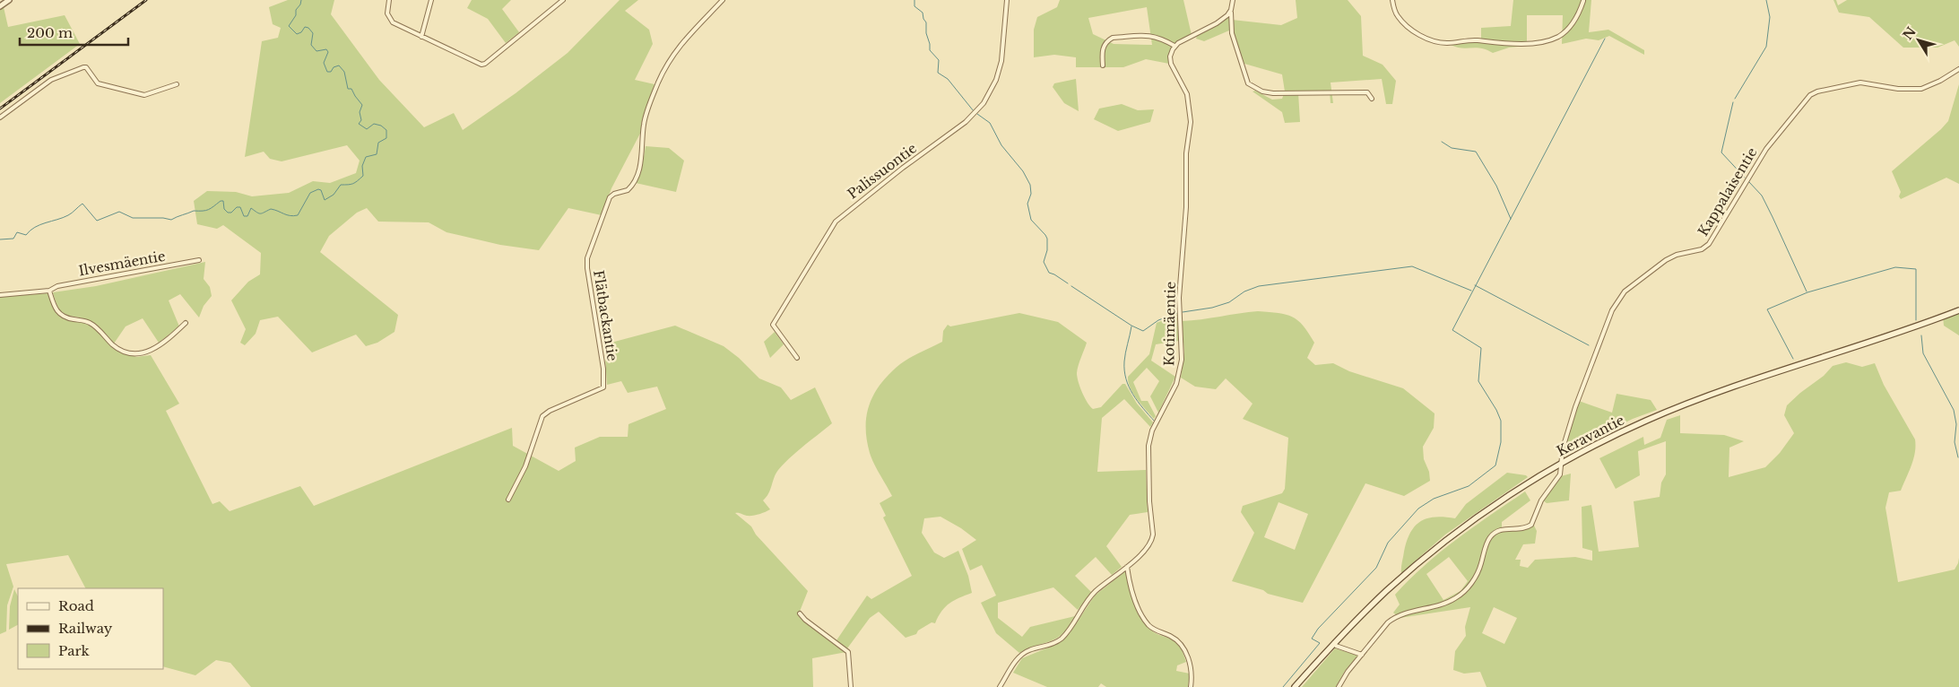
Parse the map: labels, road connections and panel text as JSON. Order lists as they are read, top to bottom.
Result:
{
  "streets": {
    "main road": ["Keravantie"],
    "street": [
      "Palissuontie",
      "Kappalaisentie",
      "Ilvesmäentie",
      "Flätbackantie",
      "Kotimäentie"
    ]
  },
  "crossings": [
    ["Kappalaisentie", "Keravantie"]
  ],
  "legend": ["Road", "Railway", "Park"],
  "scale_bar": "200 m",
  "north": "top left"
}
